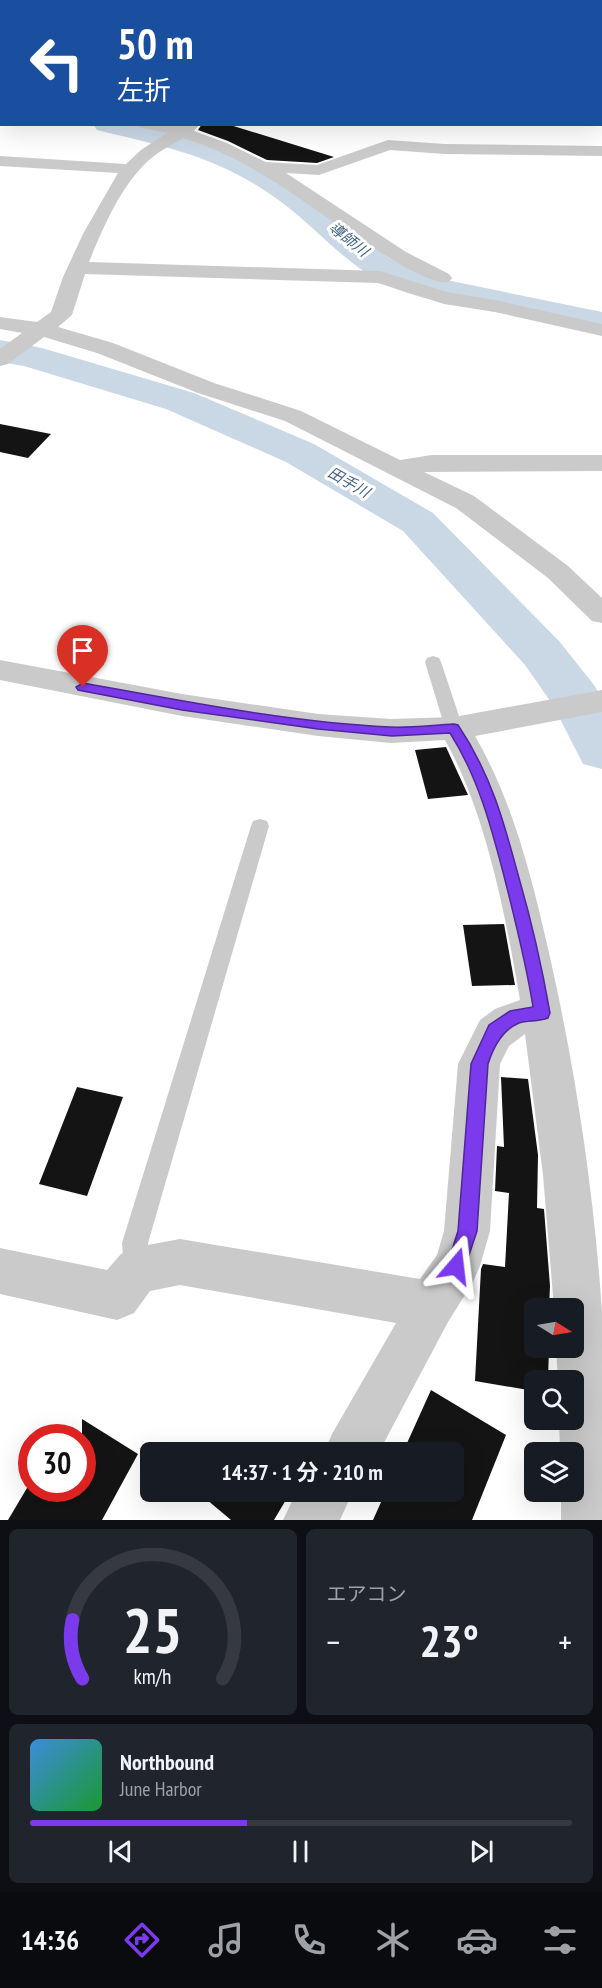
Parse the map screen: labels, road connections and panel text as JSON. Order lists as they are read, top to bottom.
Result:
{
  "water": ["導師川", "田手川"],
  "north": "right",
  "page": {
    "turn": ["50 m", "左折"],
    "limit": "30",
    "trip": "14:37 · 1 分 · 210 m",
    "tile": "エアコン",
    "heat": ["−", "23°", "+"],
    "song": ["Northbound", "June Harbor"],
    "tabs": "14:36",
    "gauge": ["25", "km/h"]
  }
}
